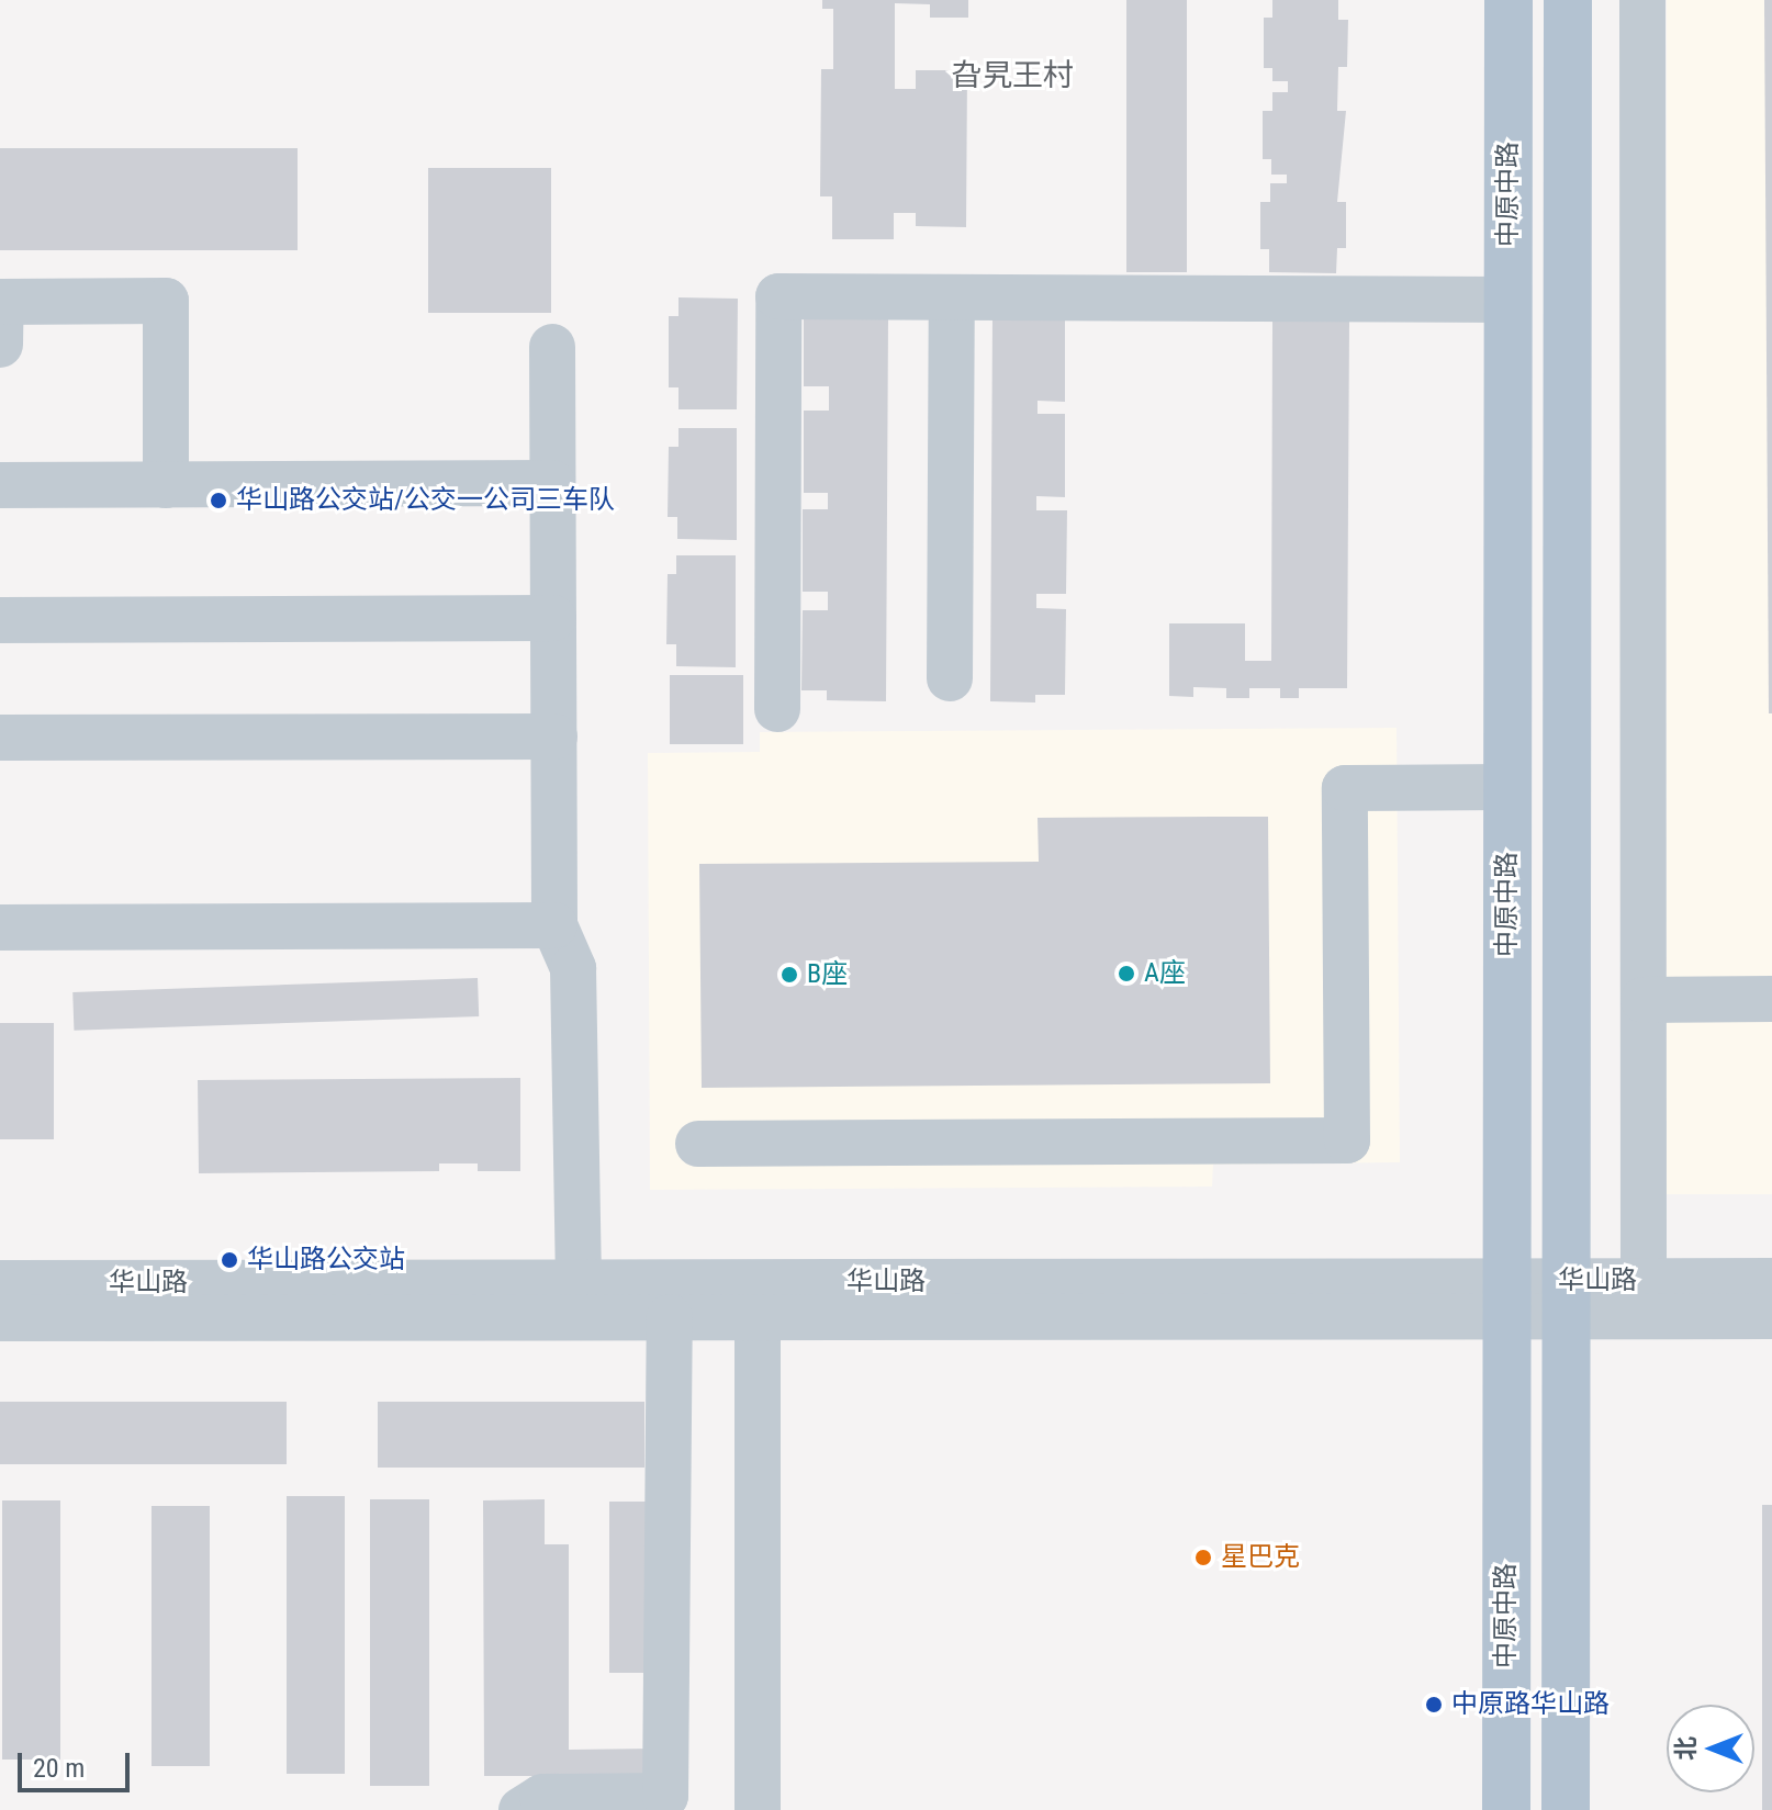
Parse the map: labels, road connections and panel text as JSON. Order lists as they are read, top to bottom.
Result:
{
  "streets": {
    "main road": ["中原中路"],
    "street": ["华山路"]
  },
  "crossings": [
    ["中原中路", "华山路"]
  ],
  "districts": ["旮旯王村"],
  "places": [
    "华山路公交站/公交一公司三车队",
    "A座",
    "B座",
    "华山路公交站",
    "星巴克",
    "中原路华山路"
  ],
  "scale_bar": "20 m",
  "north": "left"
}
